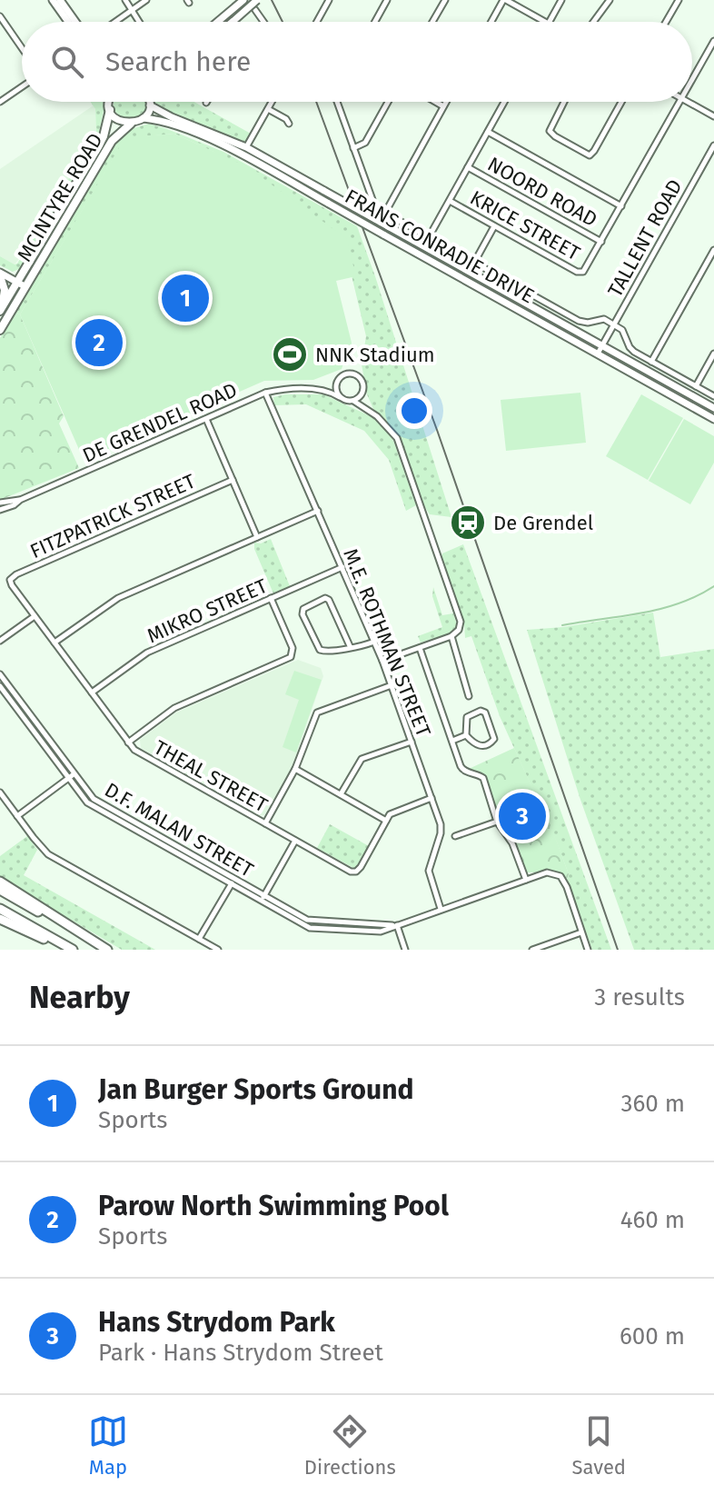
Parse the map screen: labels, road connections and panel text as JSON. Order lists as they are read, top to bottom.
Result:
{
  "streets": {
    "main road": ["MCINTYRE ROAD", "FRANS CONRADIE DRIVE"],
    "street": [
      "NOORD ROAD",
      "KRICE STREET",
      "TALLENT ROAD",
      "DE GRENDEL ROAD",
      "FITZPATRICK STREET",
      "MIKRO STREET",
      "M.E. ROTHMAN STREET",
      "THEAL STREET",
      "D.F. MALAN STREET"
    ]
  },
  "crossings": [
    ["NOORD ROAD", "KRICE STREET"],
    ["TALLENT ROAD", "FRANS CONRADIE DRIVE"],
    ["DE GRENDEL ROAD", "M.E. ROTHMAN STREET"],
    ["FITZPATRICK STREET", "THEAL STREET"],
    ["MIKRO STREET", "M.E. ROTHMAN STREET"],
    ["MIKRO STREET", "THEAL STREET"],
    ["M.E. ROTHMAN STREET", "D.F. MALAN STREET"]
  ],
  "places": {
    "sports": ["NNK Stadium"],
    "station": ["De Grendel"]
  },
  "page": {
    "search": "Search here",
    "pins": ["1", "2", "3"],
    "heading": ["Nearby", "3 results"],
    "list": [
      {
        "mark": "1",
        "name": "Jan Burger Sports Ground",
        "note": "Sports",
        "value": "360 m"
      },
      {
        "mark": "2",
        "name": "Parow North Swimming Pool",
        "note": "Sports",
        "value": "460 m"
      },
      {
        "mark": "3",
        "name": "Hans Strydom Park",
        "note": "Park · Hans Strydom Street",
        "value": "600 m"
      }
    ],
    "nav": ["Map", "Directions", "Saved"]
  }
}
